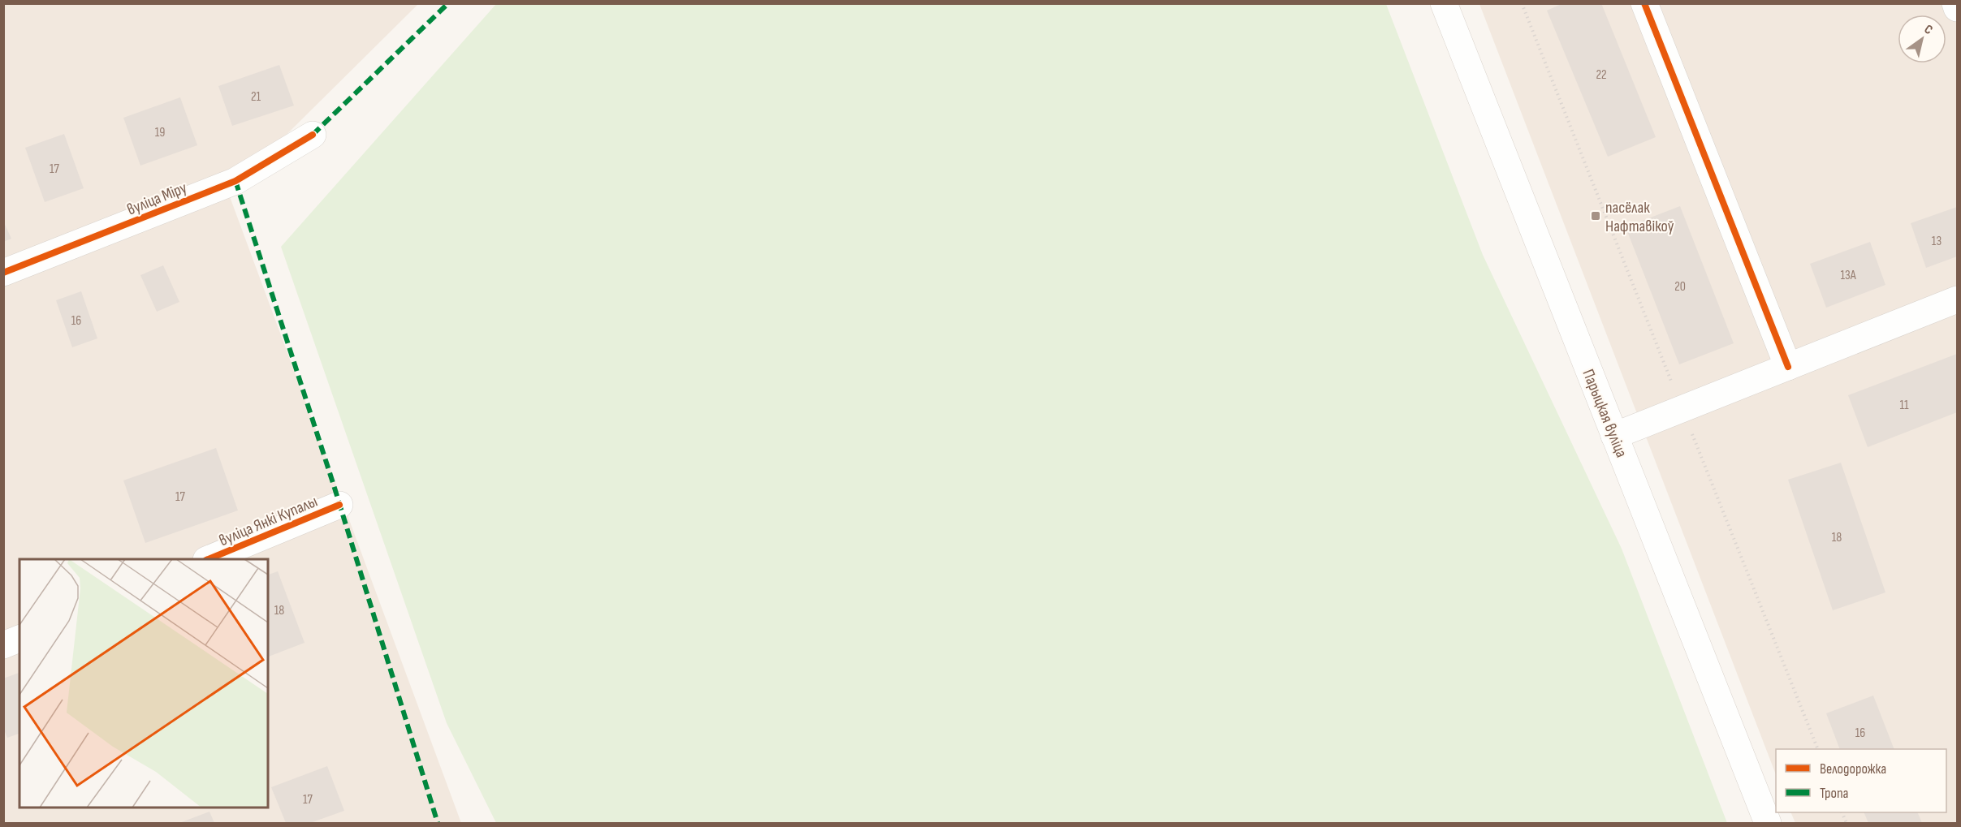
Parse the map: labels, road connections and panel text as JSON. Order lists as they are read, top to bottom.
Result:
{
  "streets": {
    "street": ["вуліца Міру", "Парыцкая вуліца", "вуліца Янкі Купалы"]
  },
  "places": {
    "transit": ["пасёлак Нафтавікоў"]
  },
  "house_numbers": [
    "22",
    "21",
    "19",
    "17",
    "13",
    "13А",
    "20",
    "16",
    "11",
    "17",
    "18",
    "18",
    "16",
    "17"
  ],
  "legend": ["Велодорожка", "Тропа"],
  "north": "top right"
}
